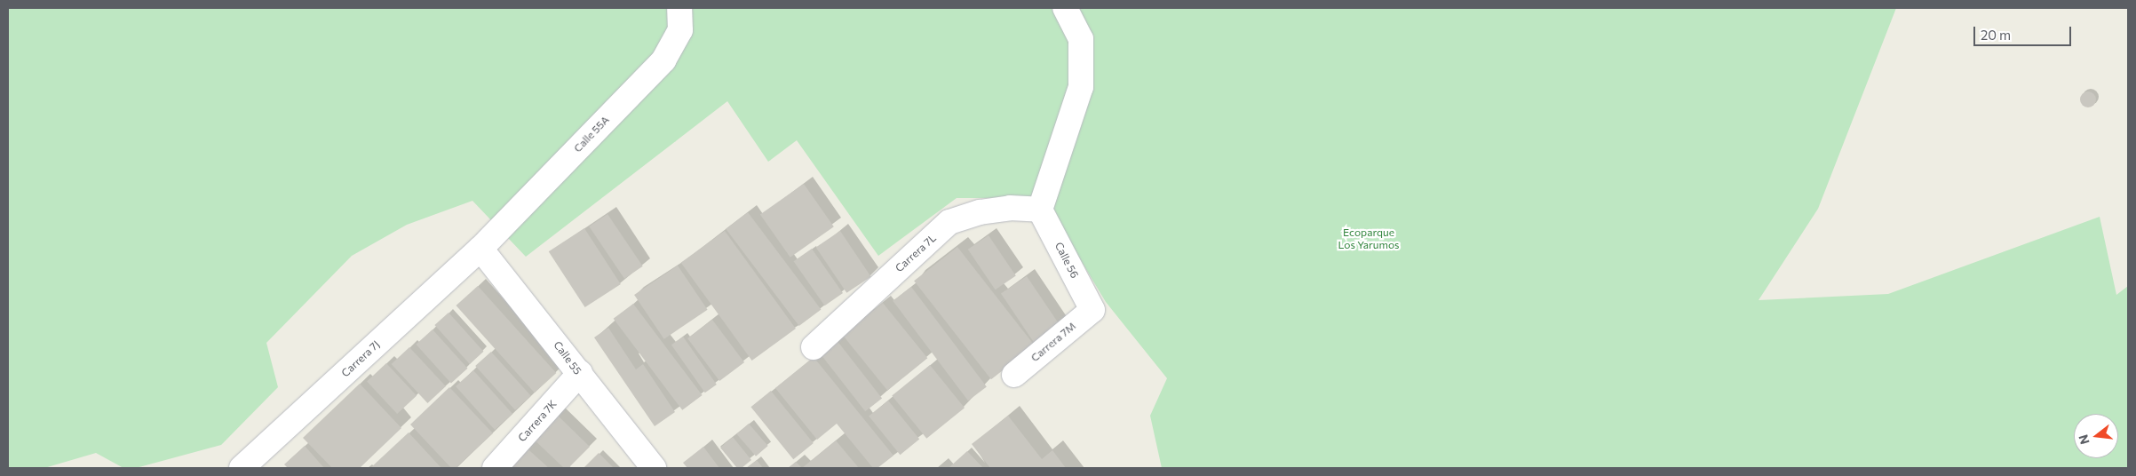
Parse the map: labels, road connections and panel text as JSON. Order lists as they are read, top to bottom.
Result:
{
  "streets": {
    "street": [
      "Calle 55A",
      "Carrera 7L",
      "Calle 56",
      "Carrera 7M",
      "Calle 55",
      "Carrera 7J",
      "Carrera 7K"
    ]
  },
  "crossings": [
    ["Calle 55A", "Calle 55"],
    ["Calle 55A", "Carrera 7J"],
    ["Carrera 7L", "Calle 56"],
    ["Calle 56", "Carrera 7M"],
    ["Calle 55", "Carrera 7J"],
    ["Calle 55", "Carrera 7K"]
  ],
  "parks": ["Ecoparque Los Yarumos"],
  "scale_bar": "20 m",
  "north": "left"
}
